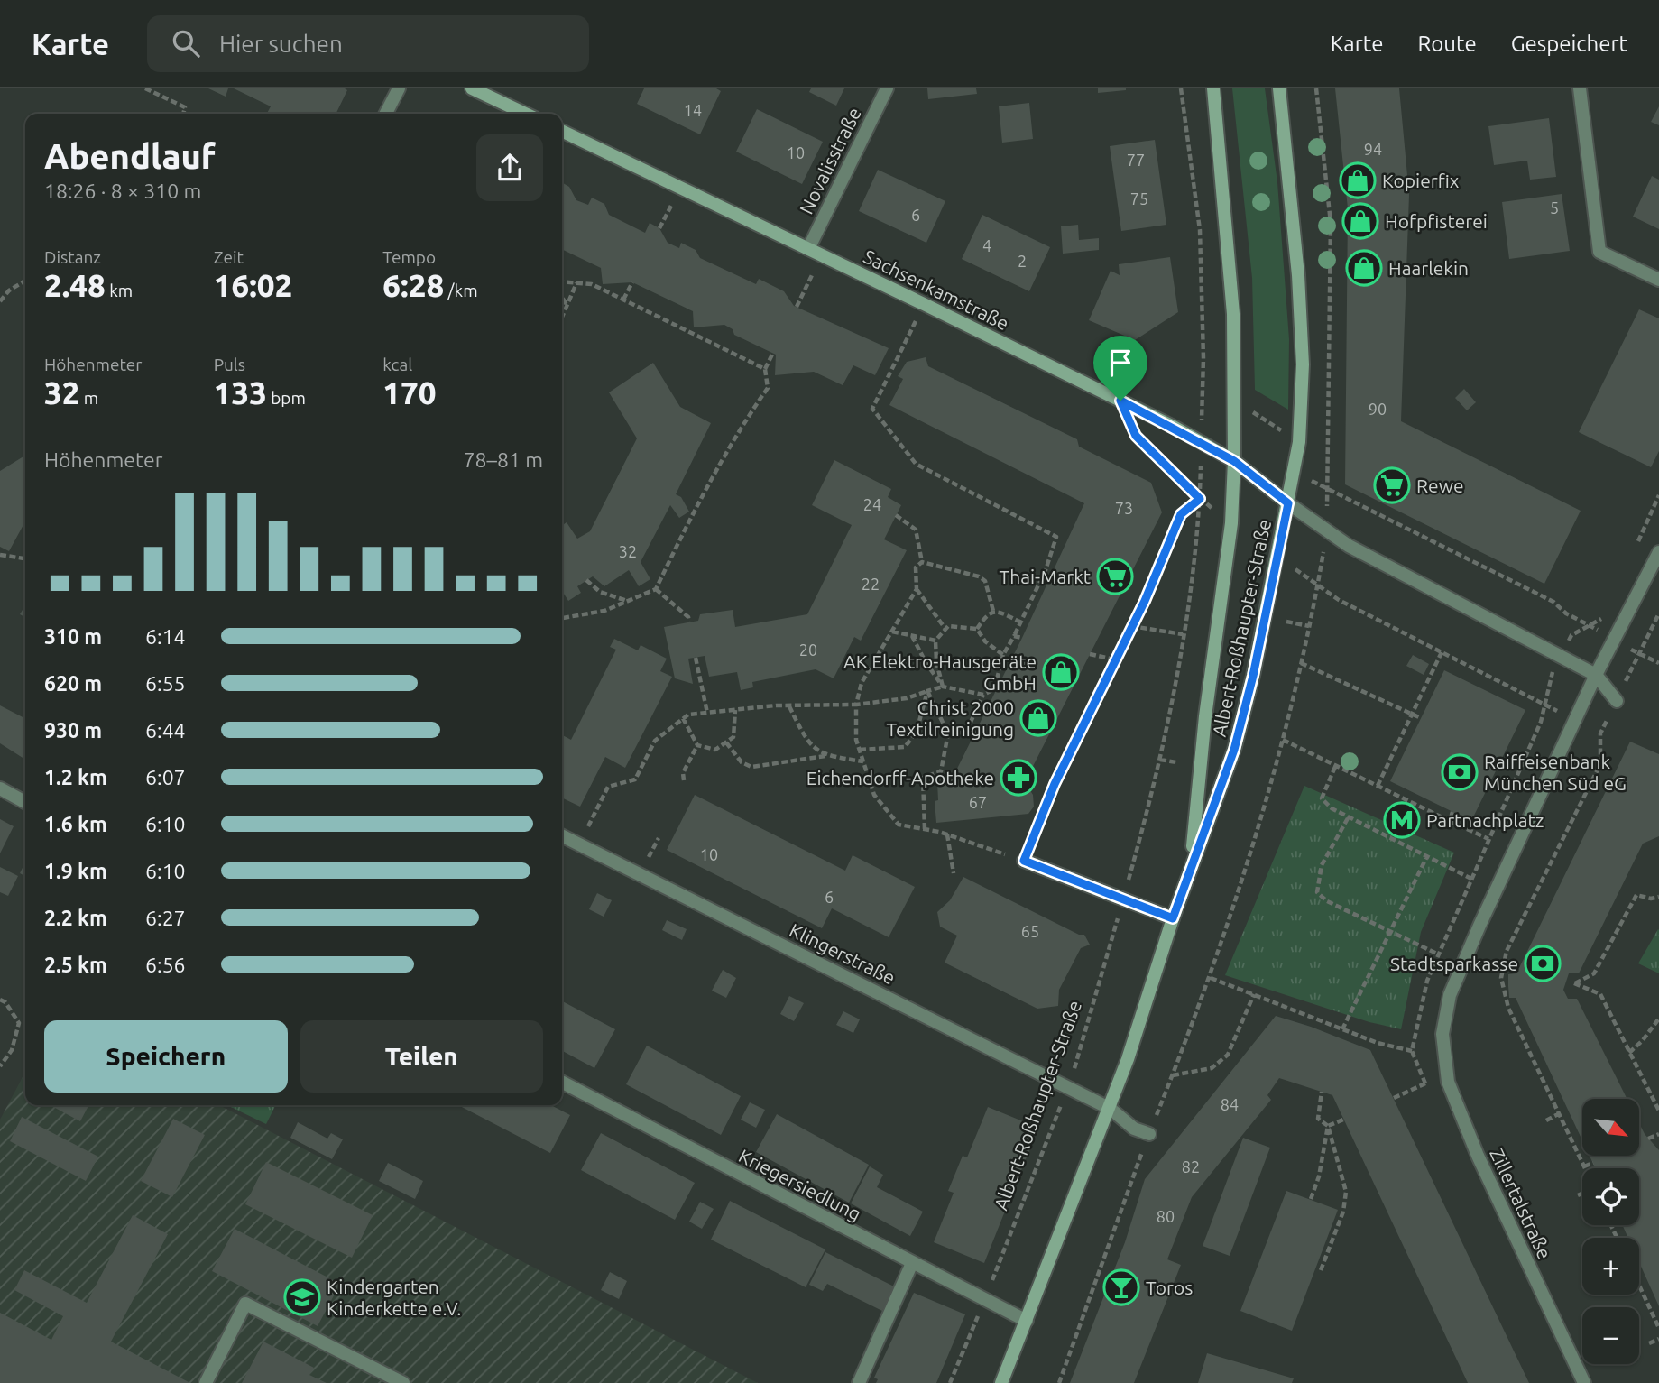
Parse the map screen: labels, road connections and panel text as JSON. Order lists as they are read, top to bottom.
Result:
{
  "streets": {
    "main road": ["Sachsenkamstraße", "Albert-Roßhaupter-Straße"],
    "street": [
      "Novalisstraße",
      "Klingerstraße",
      "Kriegersiedlung",
      "Zillertalstraße"
    ]
  },
  "crossings": [
    ["Novalisstraße", "Sachsenkamstraße"],
    ["Sachsenkamstraße", "Albert-Roßhaupter-Straße"],
    ["Albert-Roßhaupter-Straße", "Klingerstraße"],
    ["Albert-Roßhaupter-Straße", "Kriegersiedlung"]
  ],
  "places": {
    "shop": [
      "Kopierfix",
      "Hofpfisterei",
      "Haarlekin",
      "AK Elektro-Hausgeräte GmbH",
      "Christ 2000 Textilreinigung"
    ],
    "supermarket": ["Rewe", "Thai-Markt"],
    "bank": ["Raiffeisenbank München Süd eG", "Stadtsparkasse"],
    "pharmacy": ["Eichendorff-Apotheke"],
    "metro station": ["Partnachplatz"],
    "bar": ["Toros"],
    "school or university": ["Kindergarten Kinderkette e.V."]
  },
  "house_numbers": [
    "14",
    "94",
    "10",
    "77",
    "75",
    "5",
    "6",
    "4",
    "2",
    "90",
    "24",
    "73",
    "32",
    "22",
    "20",
    "67",
    "10",
    "6",
    "65",
    "84",
    "82",
    "80"
  ],
  "north": "bottom right",
  "page": {
    "header": "Karte",
    "search": "Hier suchen",
    "nav": ["Karte", "Route", "Gespeichert"],
    "heading": ["Abendlauf", "18:26 · 8 × 310 m"],
    "stats": [
      ["Distanz", "2.48 km"],
      ["Zeit", "16:02"],
      ["Tempo", "6:28 /km"],
      ["Höhenmeter", "32 m"],
      ["Puls", "133 bpm"],
      ["kcal", "170"]
    ],
    "chart": ["Höhenmeter", "78–81 m"],
    "list": [
      {
        "name": "310 m",
        "note": "6:14"
      },
      {
        "name": "620 m",
        "note": "6:55"
      },
      {
        "name": "930 m",
        "note": "6:44"
      },
      {
        "name": "1.2 km",
        "note": "6:07"
      },
      {
        "name": "1.6 km",
        "note": "6:10"
      },
      {
        "name": "1.9 km",
        "note": "6:10"
      },
      {
        "name": "2.2 km",
        "note": "6:27"
      },
      {
        "name": "2.5 km",
        "note": "6:56"
      }
    ],
    "buttons": ["Speichern", "Teilen"],
    "map_buttons": ["+", "−"]
  }
}
